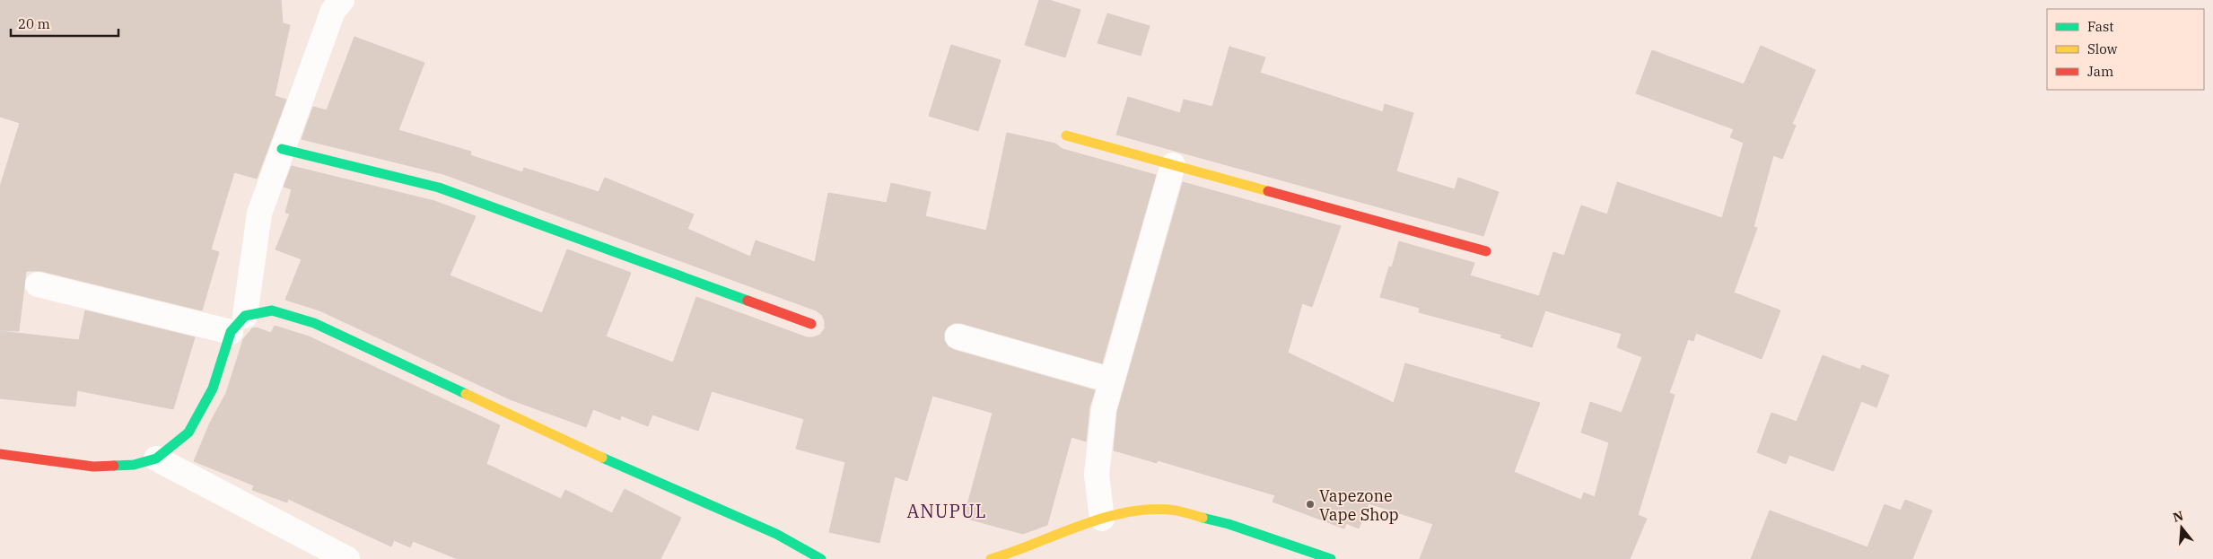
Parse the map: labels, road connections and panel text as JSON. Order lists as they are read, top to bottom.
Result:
{
  "districts": ["ANUPUL"],
  "places": ["Vapezone Vape Shop"],
  "legend": ["Fast", "Slow", "Jam"],
  "scale_bar": "20 m",
  "north": "top"
}
